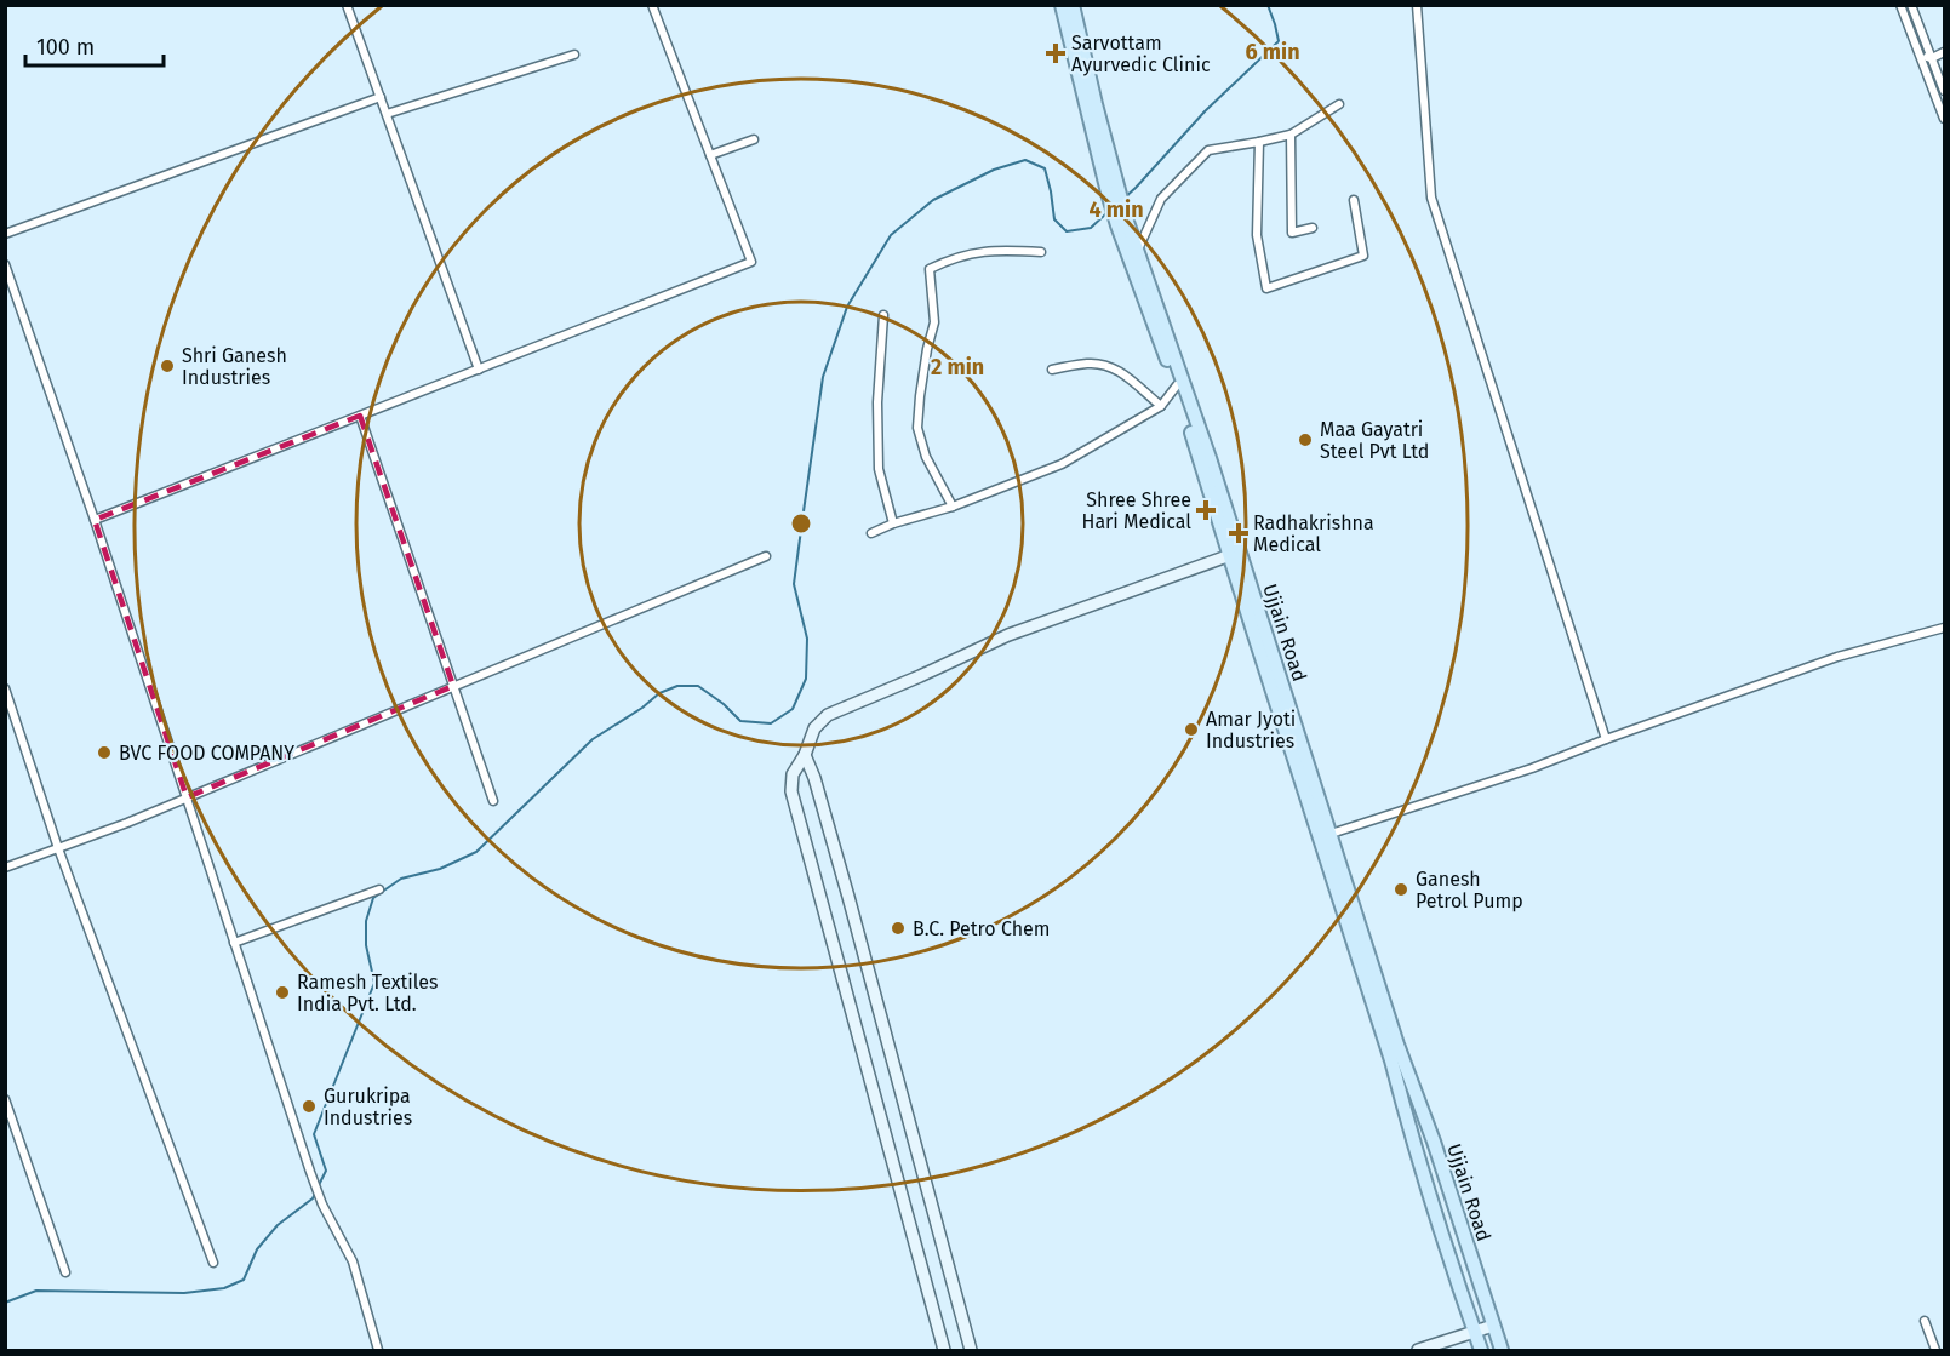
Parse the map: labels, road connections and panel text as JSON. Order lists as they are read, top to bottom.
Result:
{
  "streets": {
    "main road": ["Ujjain Road"]
  },
  "places": {
    "health": ["Sarvottam Ayurvedic Clinic", "Shree Shree Hari Medical", "Radhakrishna Medical"],
    "other": [
      "Shri Ganesh Industries",
      "Maa Gayatri Steel Pvt Ltd",
      "Amar Jyoti Industries",
      "BVC FOOD COMPANY",
      "Ganesh Petrol Pump",
      "B.C. Petro Chem",
      "Ramesh Textiles India Pvt. Ltd.",
      "Gurukripa Industries"
    ]
  },
  "scale_bar": "100 m",
  "rings": ["6 min", "4 min", "2 min"]
}
